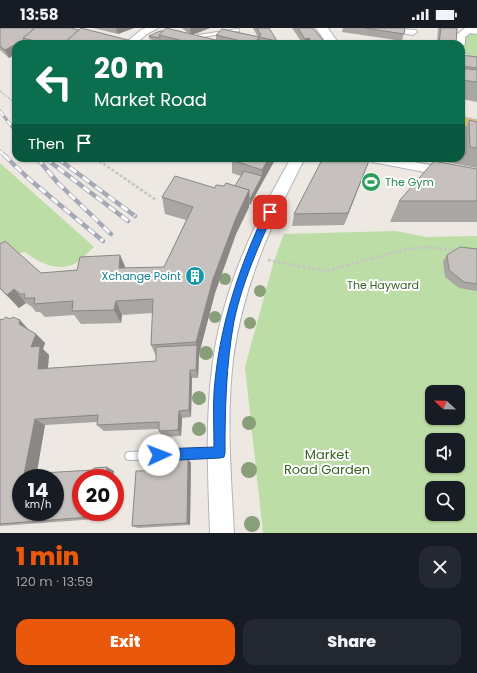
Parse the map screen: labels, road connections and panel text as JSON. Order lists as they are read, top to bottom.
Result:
{
  "parks": ["The Hayward", "Market Road Garden"],
  "places": {
    "sports": ["The Gym"],
    "building": ["Xchange Point"]
  },
  "north": "left",
  "page": {
    "status": "13:58",
    "turn": ["20 m", "Market Road"],
    "then": "Then",
    "speed": "14 km/h",
    "limit": "20",
    "heading": ["1 min", "120 m · 13:59"],
    "buttons": ["Exit", "Share"]
  }
}
